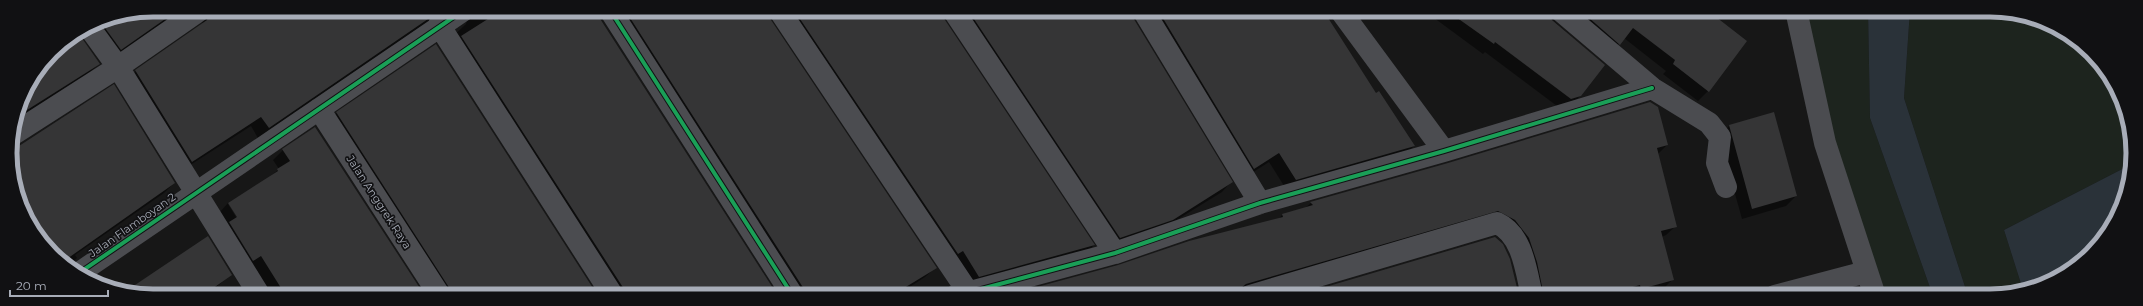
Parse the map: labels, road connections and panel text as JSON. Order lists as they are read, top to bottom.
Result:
{
  "streets": {
    "street": ["Jalan Anggrek Raya", "Jalan Flamboyan 2"]
  },
  "crossings": [
    ["Jalan Anggrek Raya", "Jalan Flamboyan 2"]
  ],
  "scale_bar": "20 m"
}
